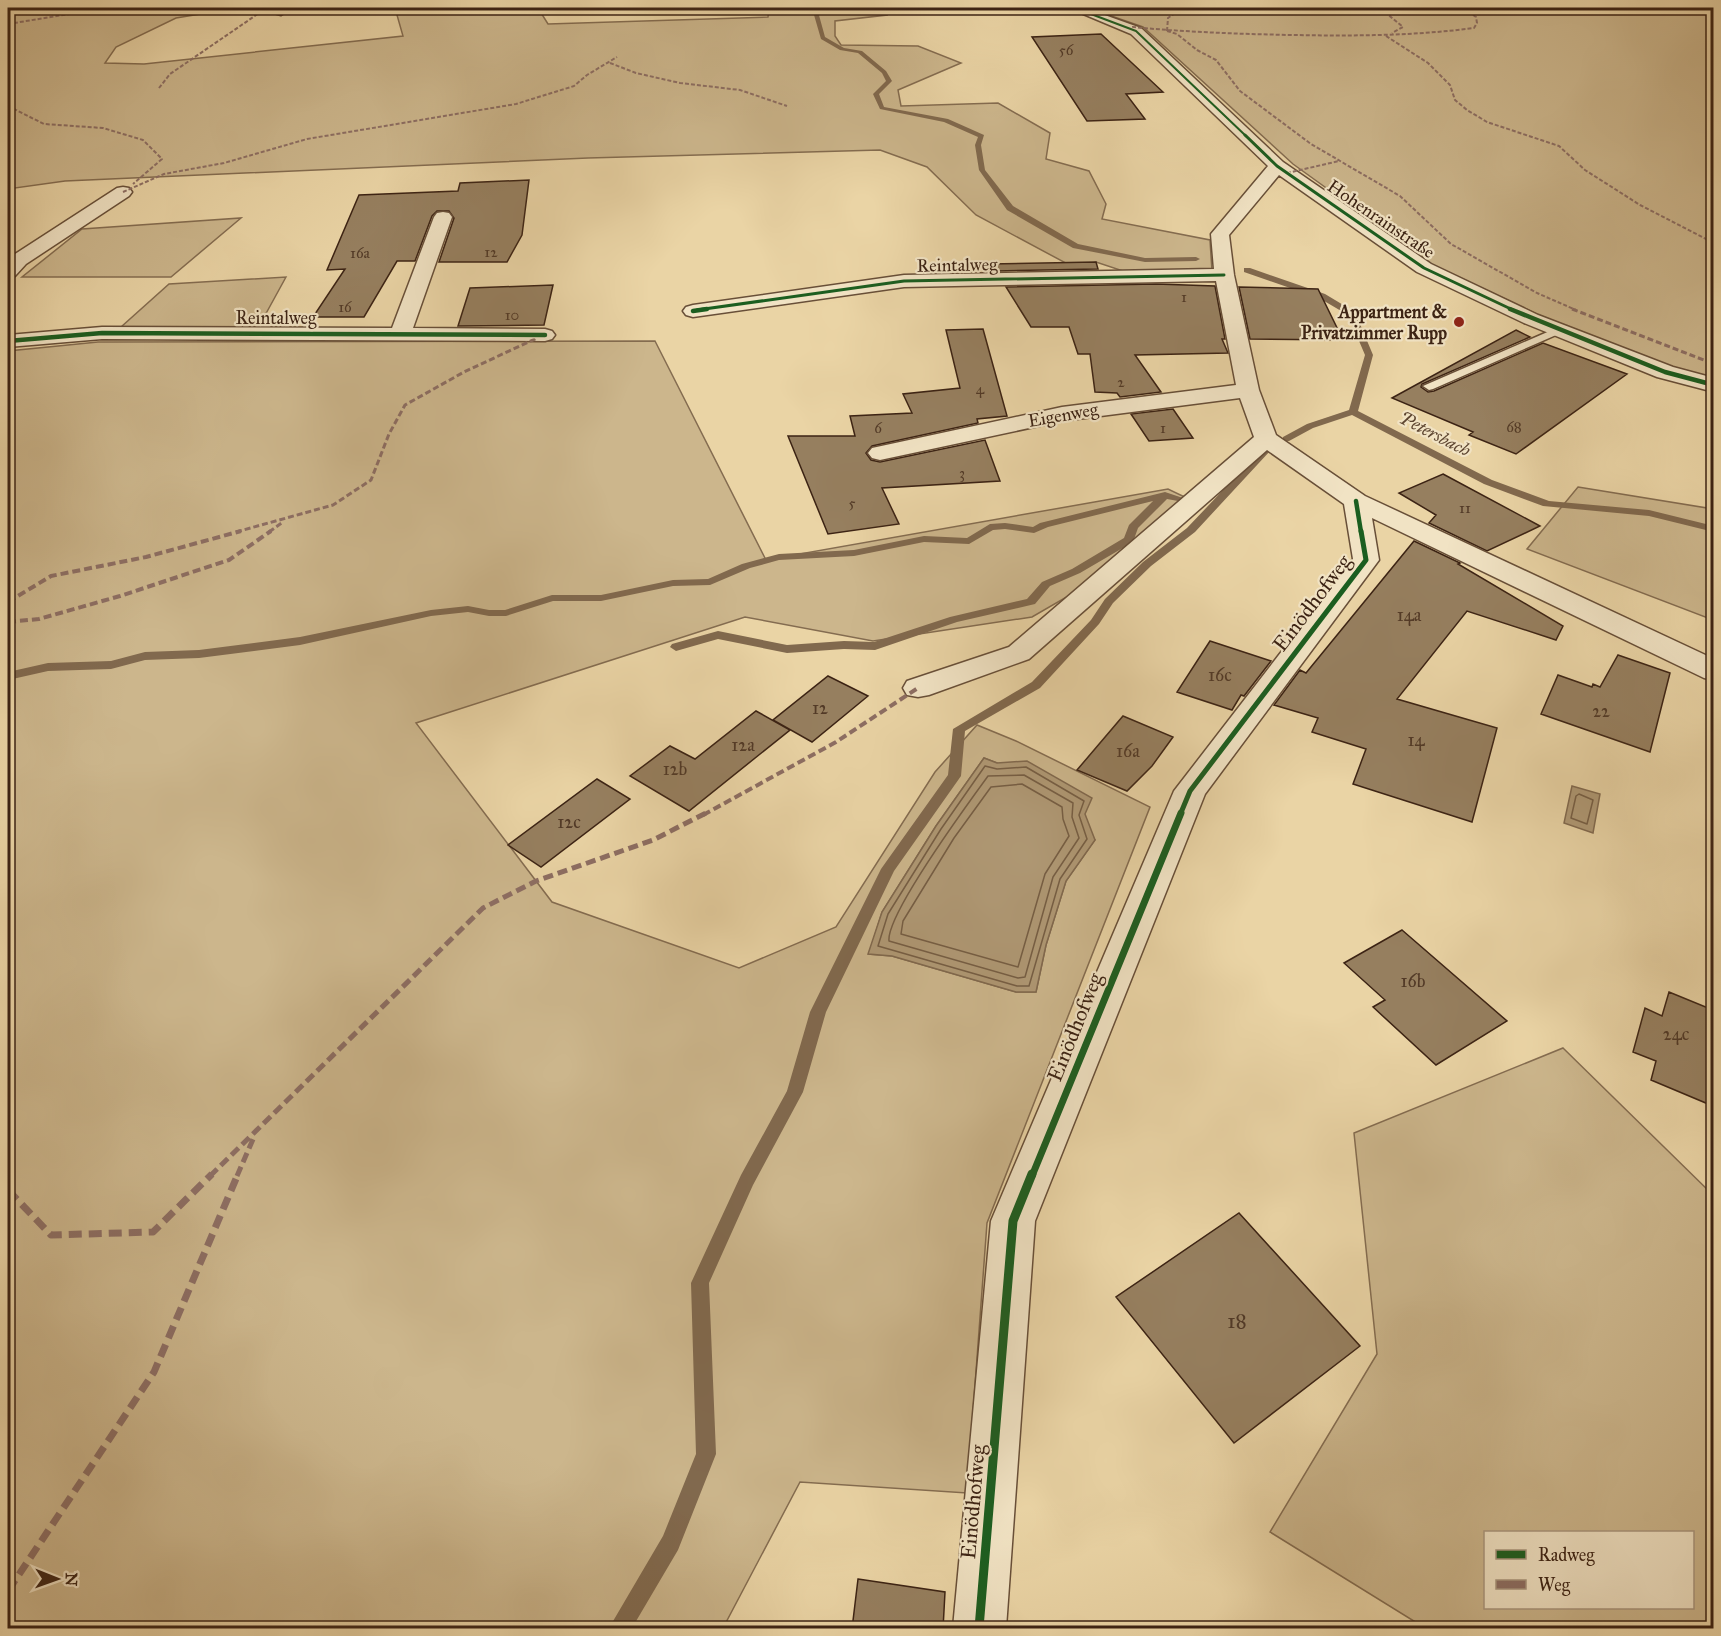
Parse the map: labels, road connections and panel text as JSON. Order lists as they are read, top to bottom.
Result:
{
  "streets": {
    "street": [
      "Hohenrainstraße",
      "Reintalweg",
      "Eigenweg",
      "Einödhofweg"
    ]
  },
  "water": ["Petersbach"],
  "places": ["Appartment & Privatzimmer Rupp"],
  "house_numbers": [
    "56",
    "12",
    "16a",
    "1",
    "16",
    "10",
    "2",
    "4",
    "68",
    "6",
    "1",
    "3",
    "5",
    "11",
    "14a",
    "16c",
    "12",
    "22",
    "14",
    "12a",
    "16a",
    "12b",
    "12c",
    "16b",
    "24c",
    "18"
  ],
  "legend": ["Radweg", "Weg"],
  "north": "right"
}
